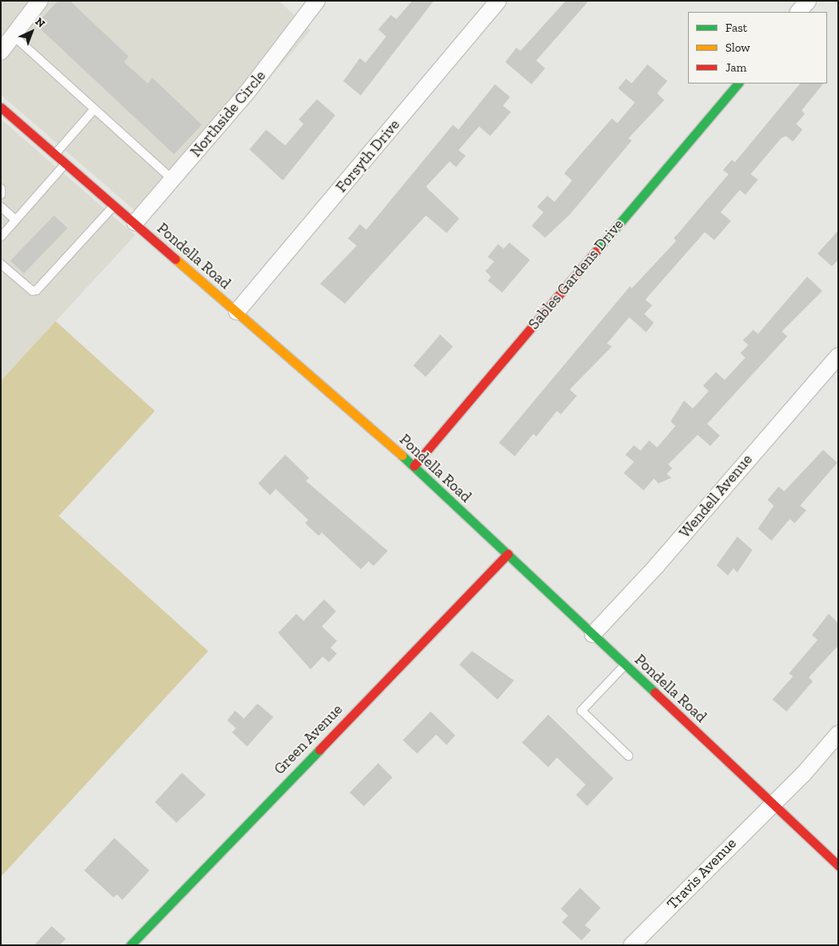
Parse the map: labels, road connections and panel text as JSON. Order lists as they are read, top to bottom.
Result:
{
  "streets": {
    "main road": ["Pondella Road", "Sables Gardens Drive", "Green Avenue"],
    "street": [
      "Northside Circle",
      "Forsyth Drive",
      "Wendell Avenue",
      "Travis Avenue"
    ]
  },
  "crossings": [
    ["Northside Circle", "Pondella Road"],
    ["Forsyth Drive", "Pondella Road"],
    ["Pondella Road", "Sables Gardens Drive"],
    ["Pondella Road", "Wendell Avenue"],
    ["Pondella Road", "Green Avenue"],
    ["Pondella Road", "Travis Avenue"]
  ],
  "legend": ["Fast", "Slow", "Jam"],
  "north": "top right"
}
